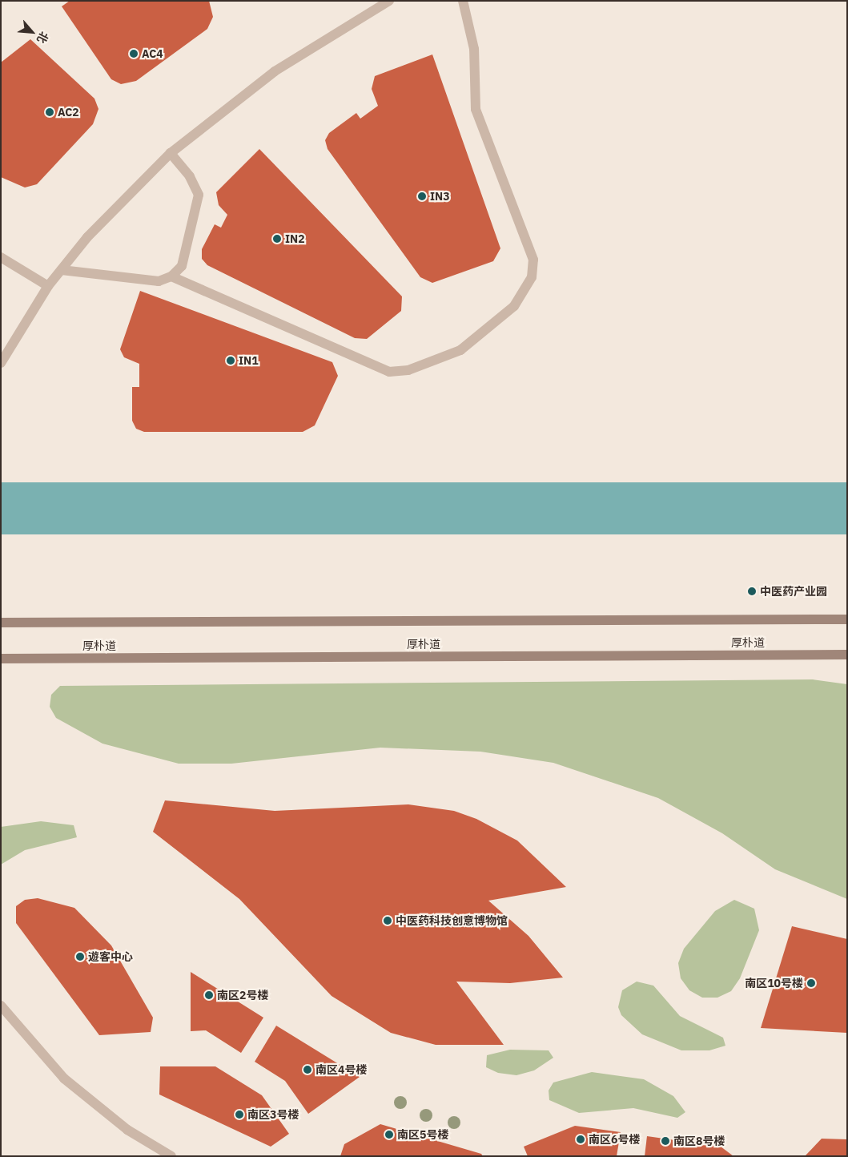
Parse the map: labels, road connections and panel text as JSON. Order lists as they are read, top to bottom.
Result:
{
  "streets": {
    "main road": ["厚朴道"]
  },
  "places": [
    "AC4",
    "AC2",
    "IN3",
    "IN2",
    "IN1",
    "中医药产业园",
    "中医药科技创意博物馆",
    "遊客中心",
    "南区10号楼",
    "南区2号楼",
    "南区4号楼",
    "南区3号楼",
    "南区5号楼",
    "南区6号楼",
    "南区8号楼"
  ],
  "north": "bottom right"
}
